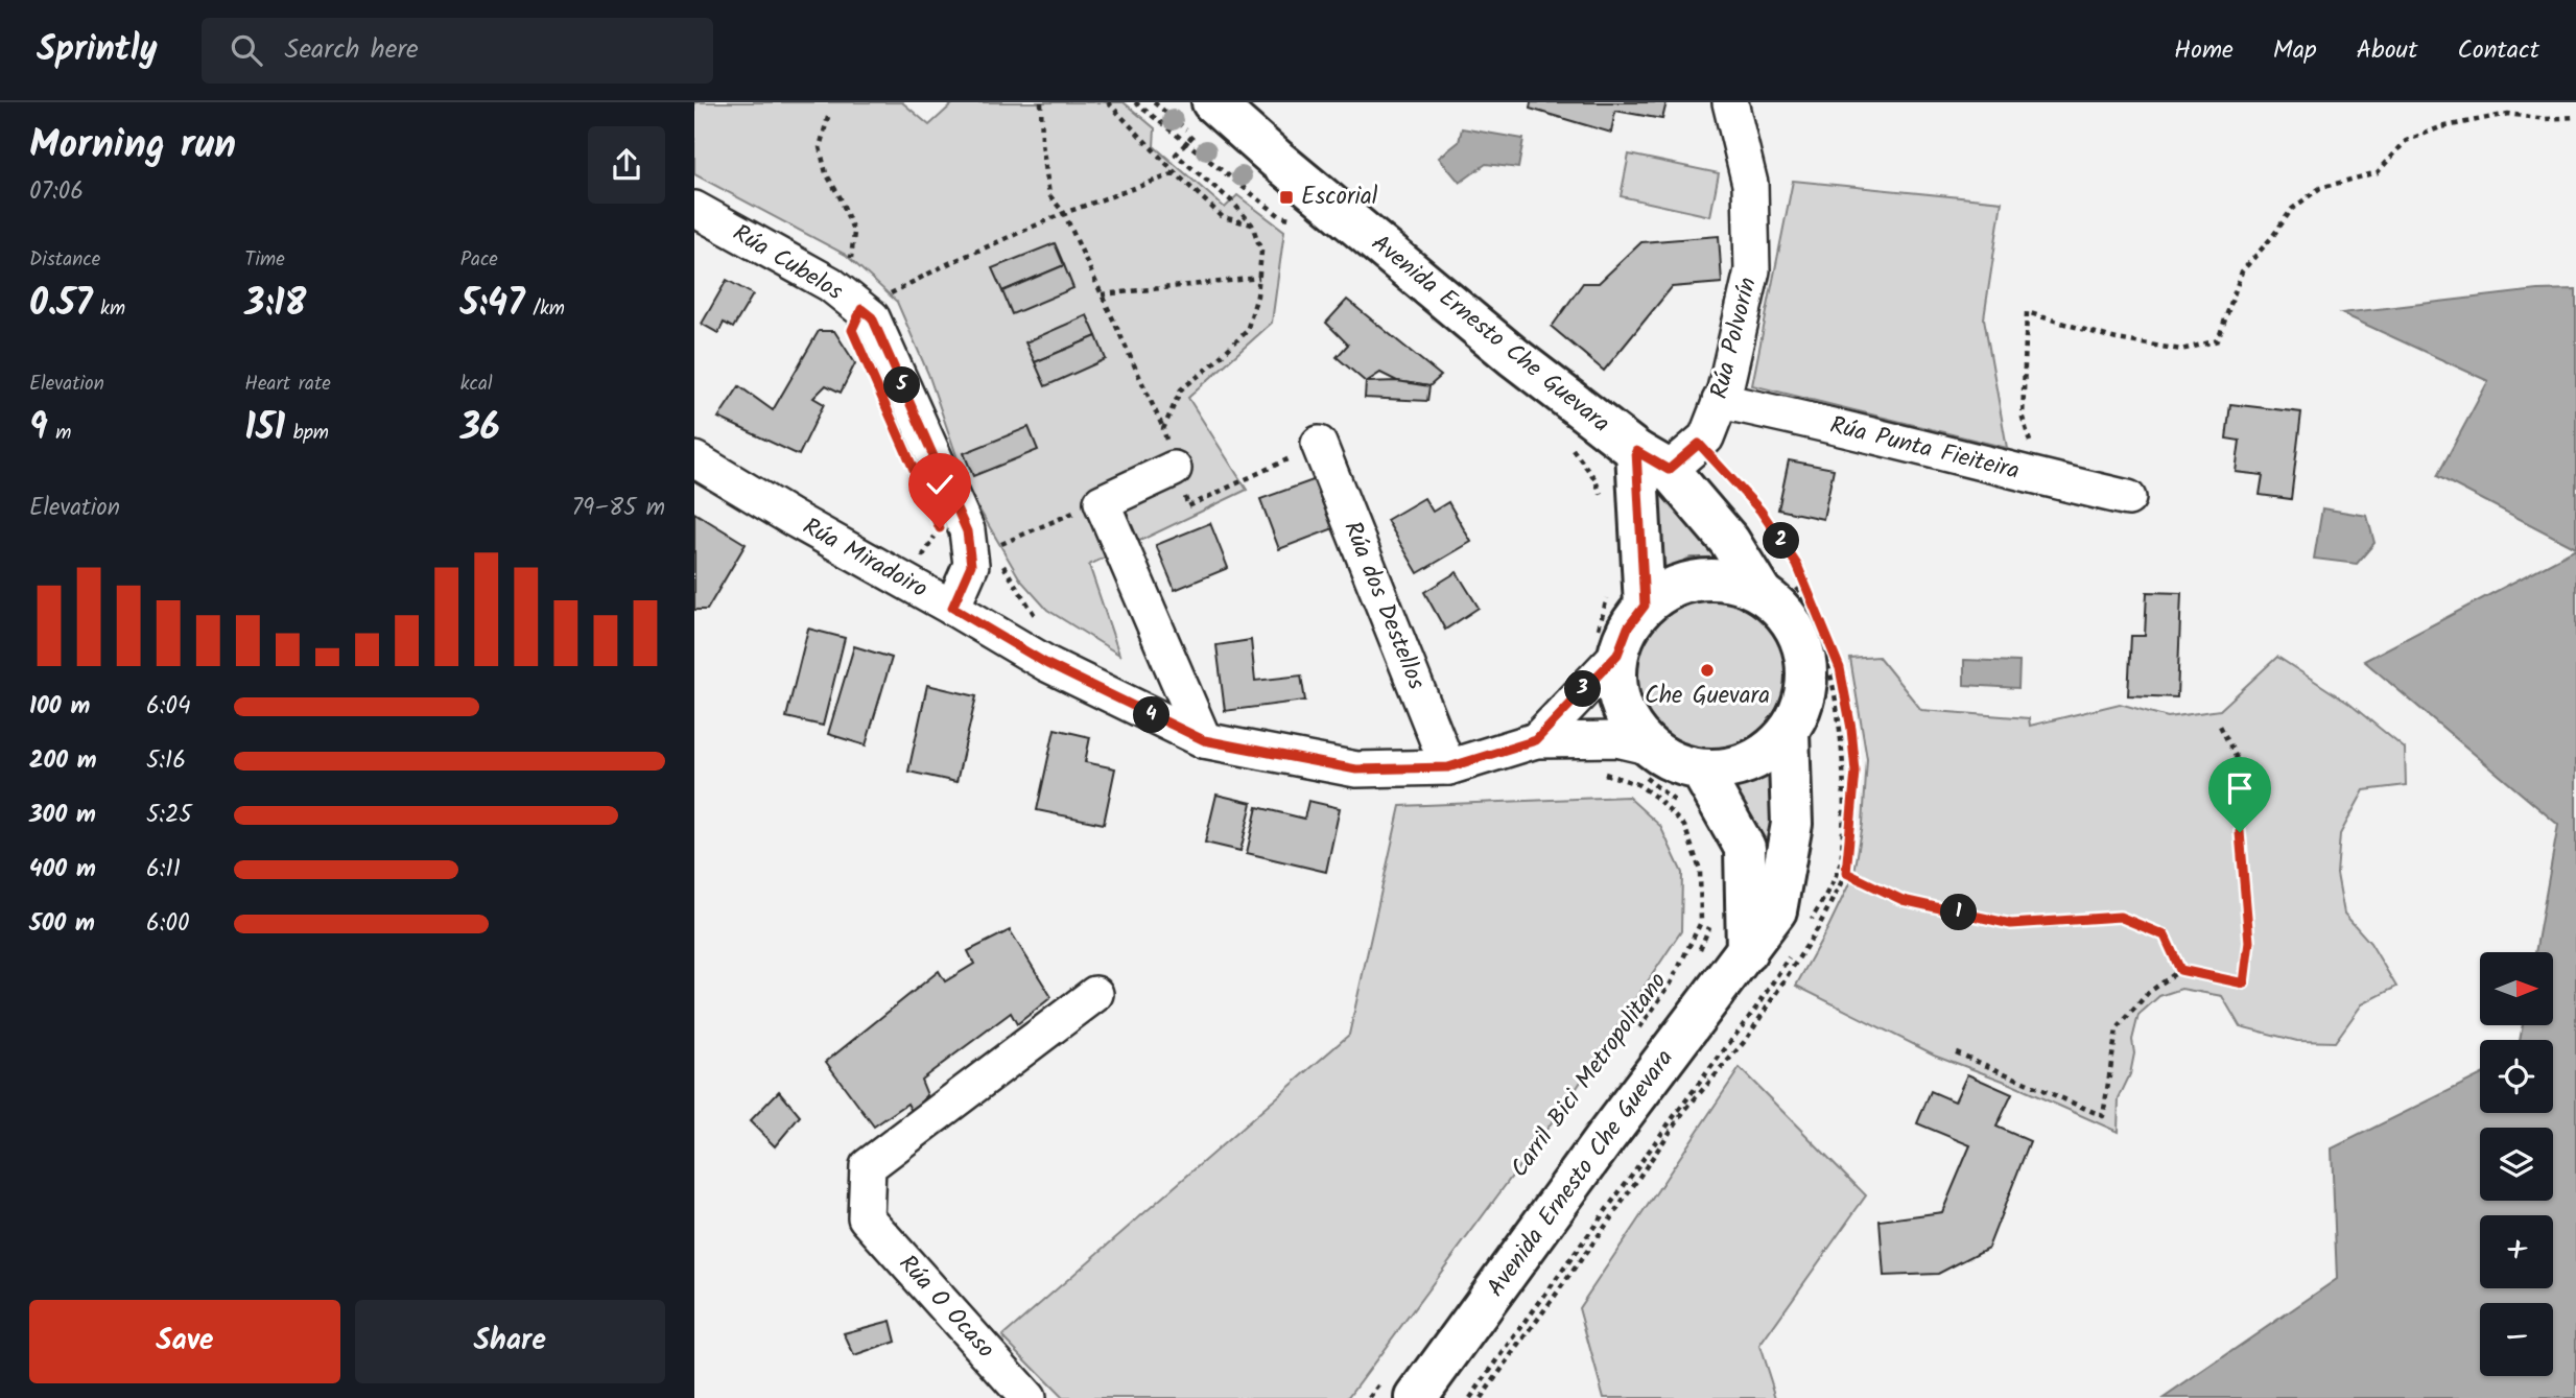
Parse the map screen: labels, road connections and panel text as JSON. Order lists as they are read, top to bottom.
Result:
{
  "streets": {
    "main road": ["Avenida Ernesto Che Guevara"],
    "street": [
      "Rúa Cubelos",
      "Rúa Polvorín",
      "Rúa Punta Fieiteira",
      "Rúa Miradoiro",
      "Rúa dos Destellos",
      "Rúa O Ocaso"
    ]
  },
  "crossings": [
    ["Rúa Cubelos", "Rúa Miradoiro"],
    ["Avenida Ernesto Che Guevara", "Rúa Polvorín"],
    ["Avenida Ernesto Che Guevara", "Rúa Miradoiro"],
    ["Rúa Polvorín", "Rúa Punta Fieiteira"],
    ["Rúa Miradoiro", "Rúa dos Destellos"]
  ],
  "places": {
    "transit": ["Escorial"],
    "other": ["Che Guevara"]
  },
  "north": "right",
  "page": {
    "header": "Sprintly",
    "search": "Search here",
    "nav": [
      "Home",
      "Map",
      "About",
      "Contact"
    ],
    "heading": ["Morning run", "07:06"],
    "stats": [
      ["Distance", "0.57 km"],
      ["Time", "3:18"],
      ["Pace", "5:47 /km"],
      ["Elevation", "9 m"],
      ["Heart rate", "151 bpm"],
      ["kcal", "36"]
    ],
    "pins": [
      "5",
      "2",
      "3",
      "4",
      "1"
    ],
    "chart": ["Elevation", "79–85 m"],
    "list": [
      {
        "name": "100 m",
        "note": "6:04"
      },
      {
        "name": "200 m",
        "note": "5:16"
      },
      {
        "name": "300 m",
        "note": "5:25"
      },
      {
        "name": "400 m",
        "note": "6:11"
      },
      {
        "name": "500 m",
        "note": "6:00"
      }
    ],
    "map_buttons": ["+", "−"],
    "buttons": ["Save", "Share"]
  }
}
